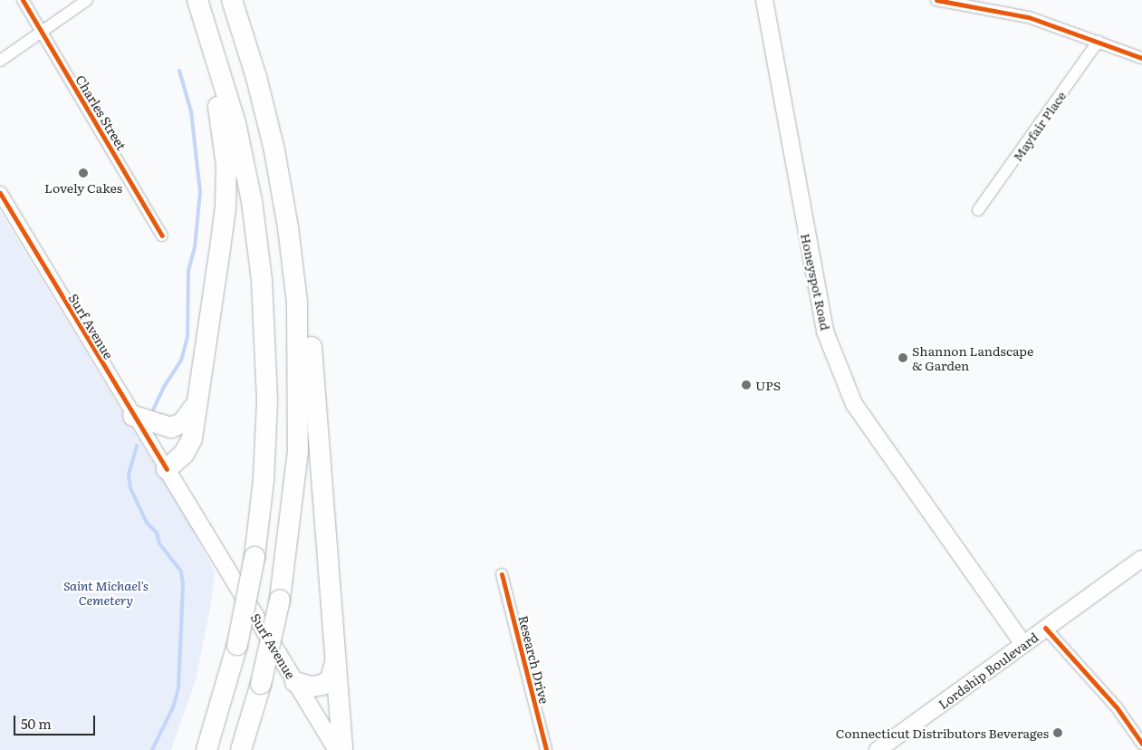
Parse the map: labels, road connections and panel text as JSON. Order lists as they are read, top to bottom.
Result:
{
  "streets": {
    "main road": ["Honeyspot Road", "Surf Avenue", "Lordship Boulevard"],
    "street": ["Charles Street", "Mayfair Place", "Research Drive"]
  },
  "crossings": [
    ["Honeyspot Road", "Lordship Boulevard"]
  ],
  "parks": ["Saint Michael's Cemetery"],
  "places": [
    "Lovely Cakes",
    "Shannon Landscape & Garden",
    "UPS",
    "Connecticut Distributors Beverages"
  ],
  "scale_bar": "50 m"
}
